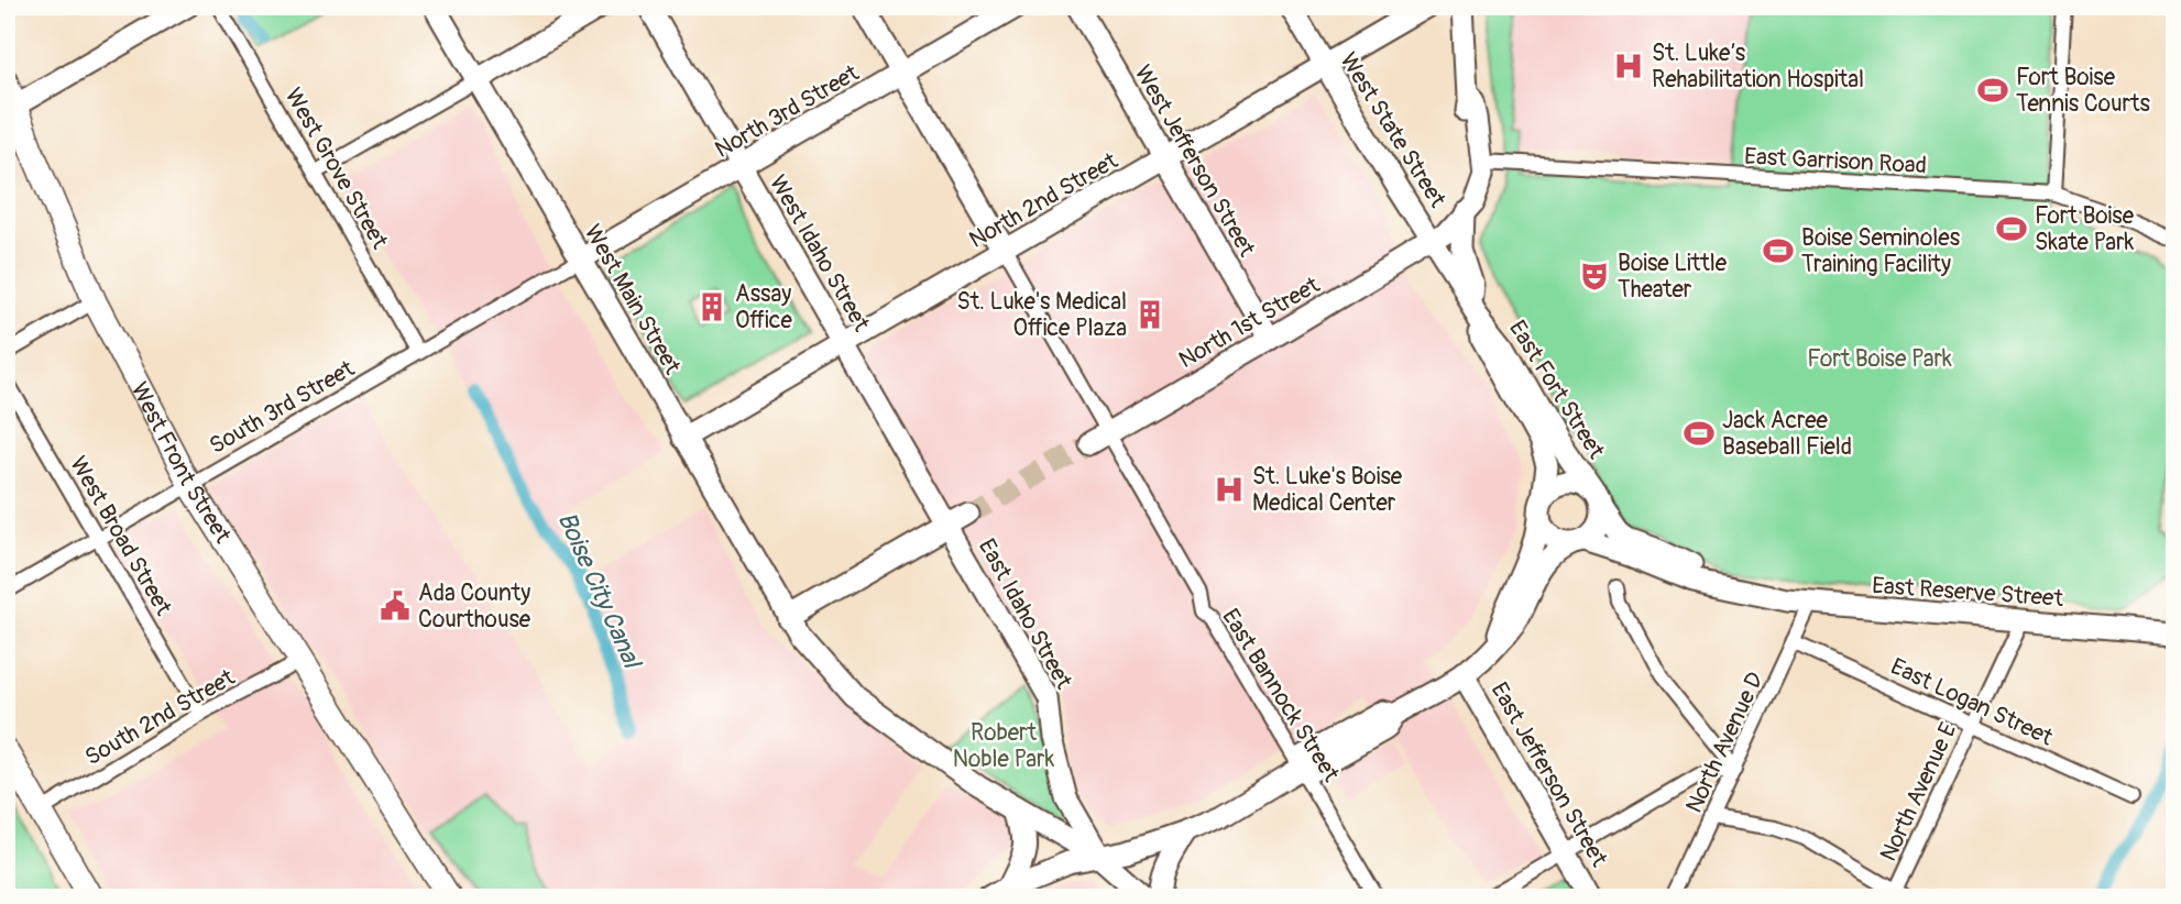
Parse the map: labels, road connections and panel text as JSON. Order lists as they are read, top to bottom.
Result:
{
  "streets": {
    "main road": ["West Front Street"],
    "street": [
      "North 3rd Street",
      "West State Street",
      "West Jefferson Street",
      "East Garrison Road",
      "West Grove Street",
      "North 2nd Street",
      "West Idaho Street",
      "West Main Street",
      "North 1st Street",
      "East Fort Street",
      "South 3rd Street",
      "West Broad Street",
      "East Reserve Street",
      "East Idaho Street",
      "East Bannock Street",
      "East Logan Street",
      "South 2nd Street",
      "North Avenue D",
      "East Jefferson Street",
      "North Avenue E"
    ]
  },
  "crossings": [
    ["North 3rd Street", "West Idaho Street"],
    ["North 3rd Street", "West Main Street"],
    ["North 3rd Street", "South 3rd Street"],
    ["West State Street", "North 2nd Street"],
    ["West State Street", "North 1st Street"],
    ["West State Street", "East Fort Street"],
    ["West Jefferson Street", "North 2nd Street"],
    ["West Jefferson Street", "North 1st Street"],
    ["West Grove Street", "South 3rd Street"],
    ["North 2nd Street", "West Idaho Street"],
    ["North 2nd Street", "West Main Street"],
    ["North 2nd Street", "East Bannock Street"],
    ["West Idaho Street", "East Idaho Street"],
    ["West Main Street", "South 3rd Street"],
    ["West Main Street", "East Idaho Street"],
    ["North 1st Street", "East Fort Street"],
    ["North 1st Street", "East Bannock Street"],
    ["East Fort Street", "East Reserve Street"],
    ["East Fort Street", "East Bannock Street"],
    ["East Fort Street", "East Jefferson Street"],
    ["South 3rd Street", "West Front Street"],
    ["South 3rd Street", "West Broad Street"],
    ["West Front Street", "South 2nd Street"],
    ["West Broad Street", "South 2nd Street"],
    ["East Reserve Street", "North Avenue D"],
    ["East Reserve Street", "North Avenue E"],
    ["East Logan Street", "North Avenue D"],
    ["East Logan Street", "North Avenue E"]
  ],
  "water": ["Boise City Canal"],
  "parks": ["Fort Boise Park", "Robert Noble Park"],
  "places": {
    "hospital": ["St. Luke’s Rehabilitation Hospital", "St. Luke's Boise Medical Center"],
    "sports": [
      "Fort Boise Tennis Courts",
      "Fort Boise Skate Park",
      "Boise Seminoles Training Facility",
      "Jack Acree Baseball Field"
    ],
    "theatre": ["Boise Little Theater"],
    "building": ["Assay Office", "St. Luke's Medical Office Plaza"],
    "public building": ["Ada County Courthouse"]
  }
}
